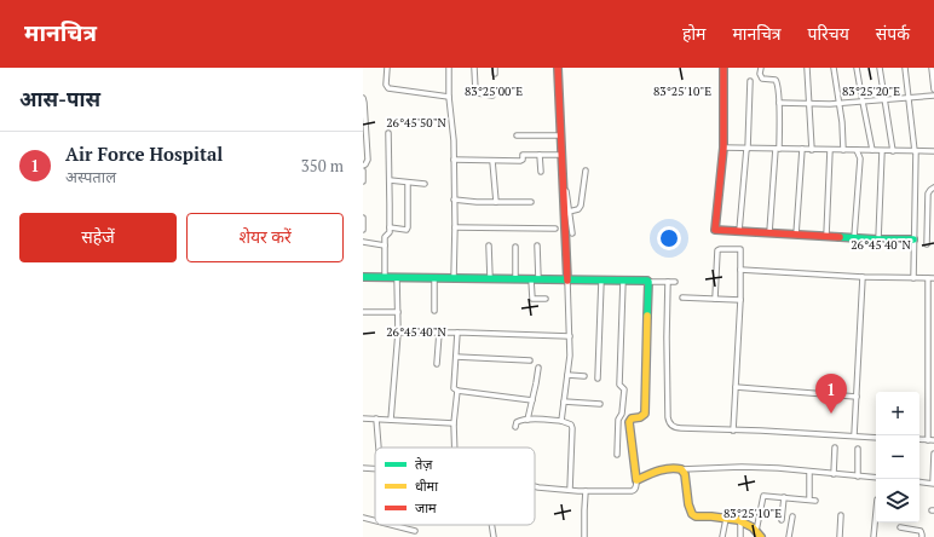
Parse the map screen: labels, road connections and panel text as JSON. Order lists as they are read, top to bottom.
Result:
{
  "legend": ["तेज़", "धीमा", "जाम"],
  "page": {
    "header": "मानचित्र",
    "nav": [
      "होम",
      "मानचित्र",
      "परिचय",
      "संपर्क"
    ],
    "heading": "आस-पास",
    "list": [
      {
        "mark": "1",
        "name": "Air Force Hospital",
        "note": "अस्पताल",
        "value": "350 m"
      }
    ],
    "buttons": ["सहेजें", "शेयर करें"],
    "pins": "1",
    "map_buttons": ["+", "−"]
  },
  "coordinates": [
    "83°25'00\"E",
    "83°25'10\"E",
    "83°25'20\"E",
    "26°45'50\"N",
    "26°45'40\"N"
  ]
}
